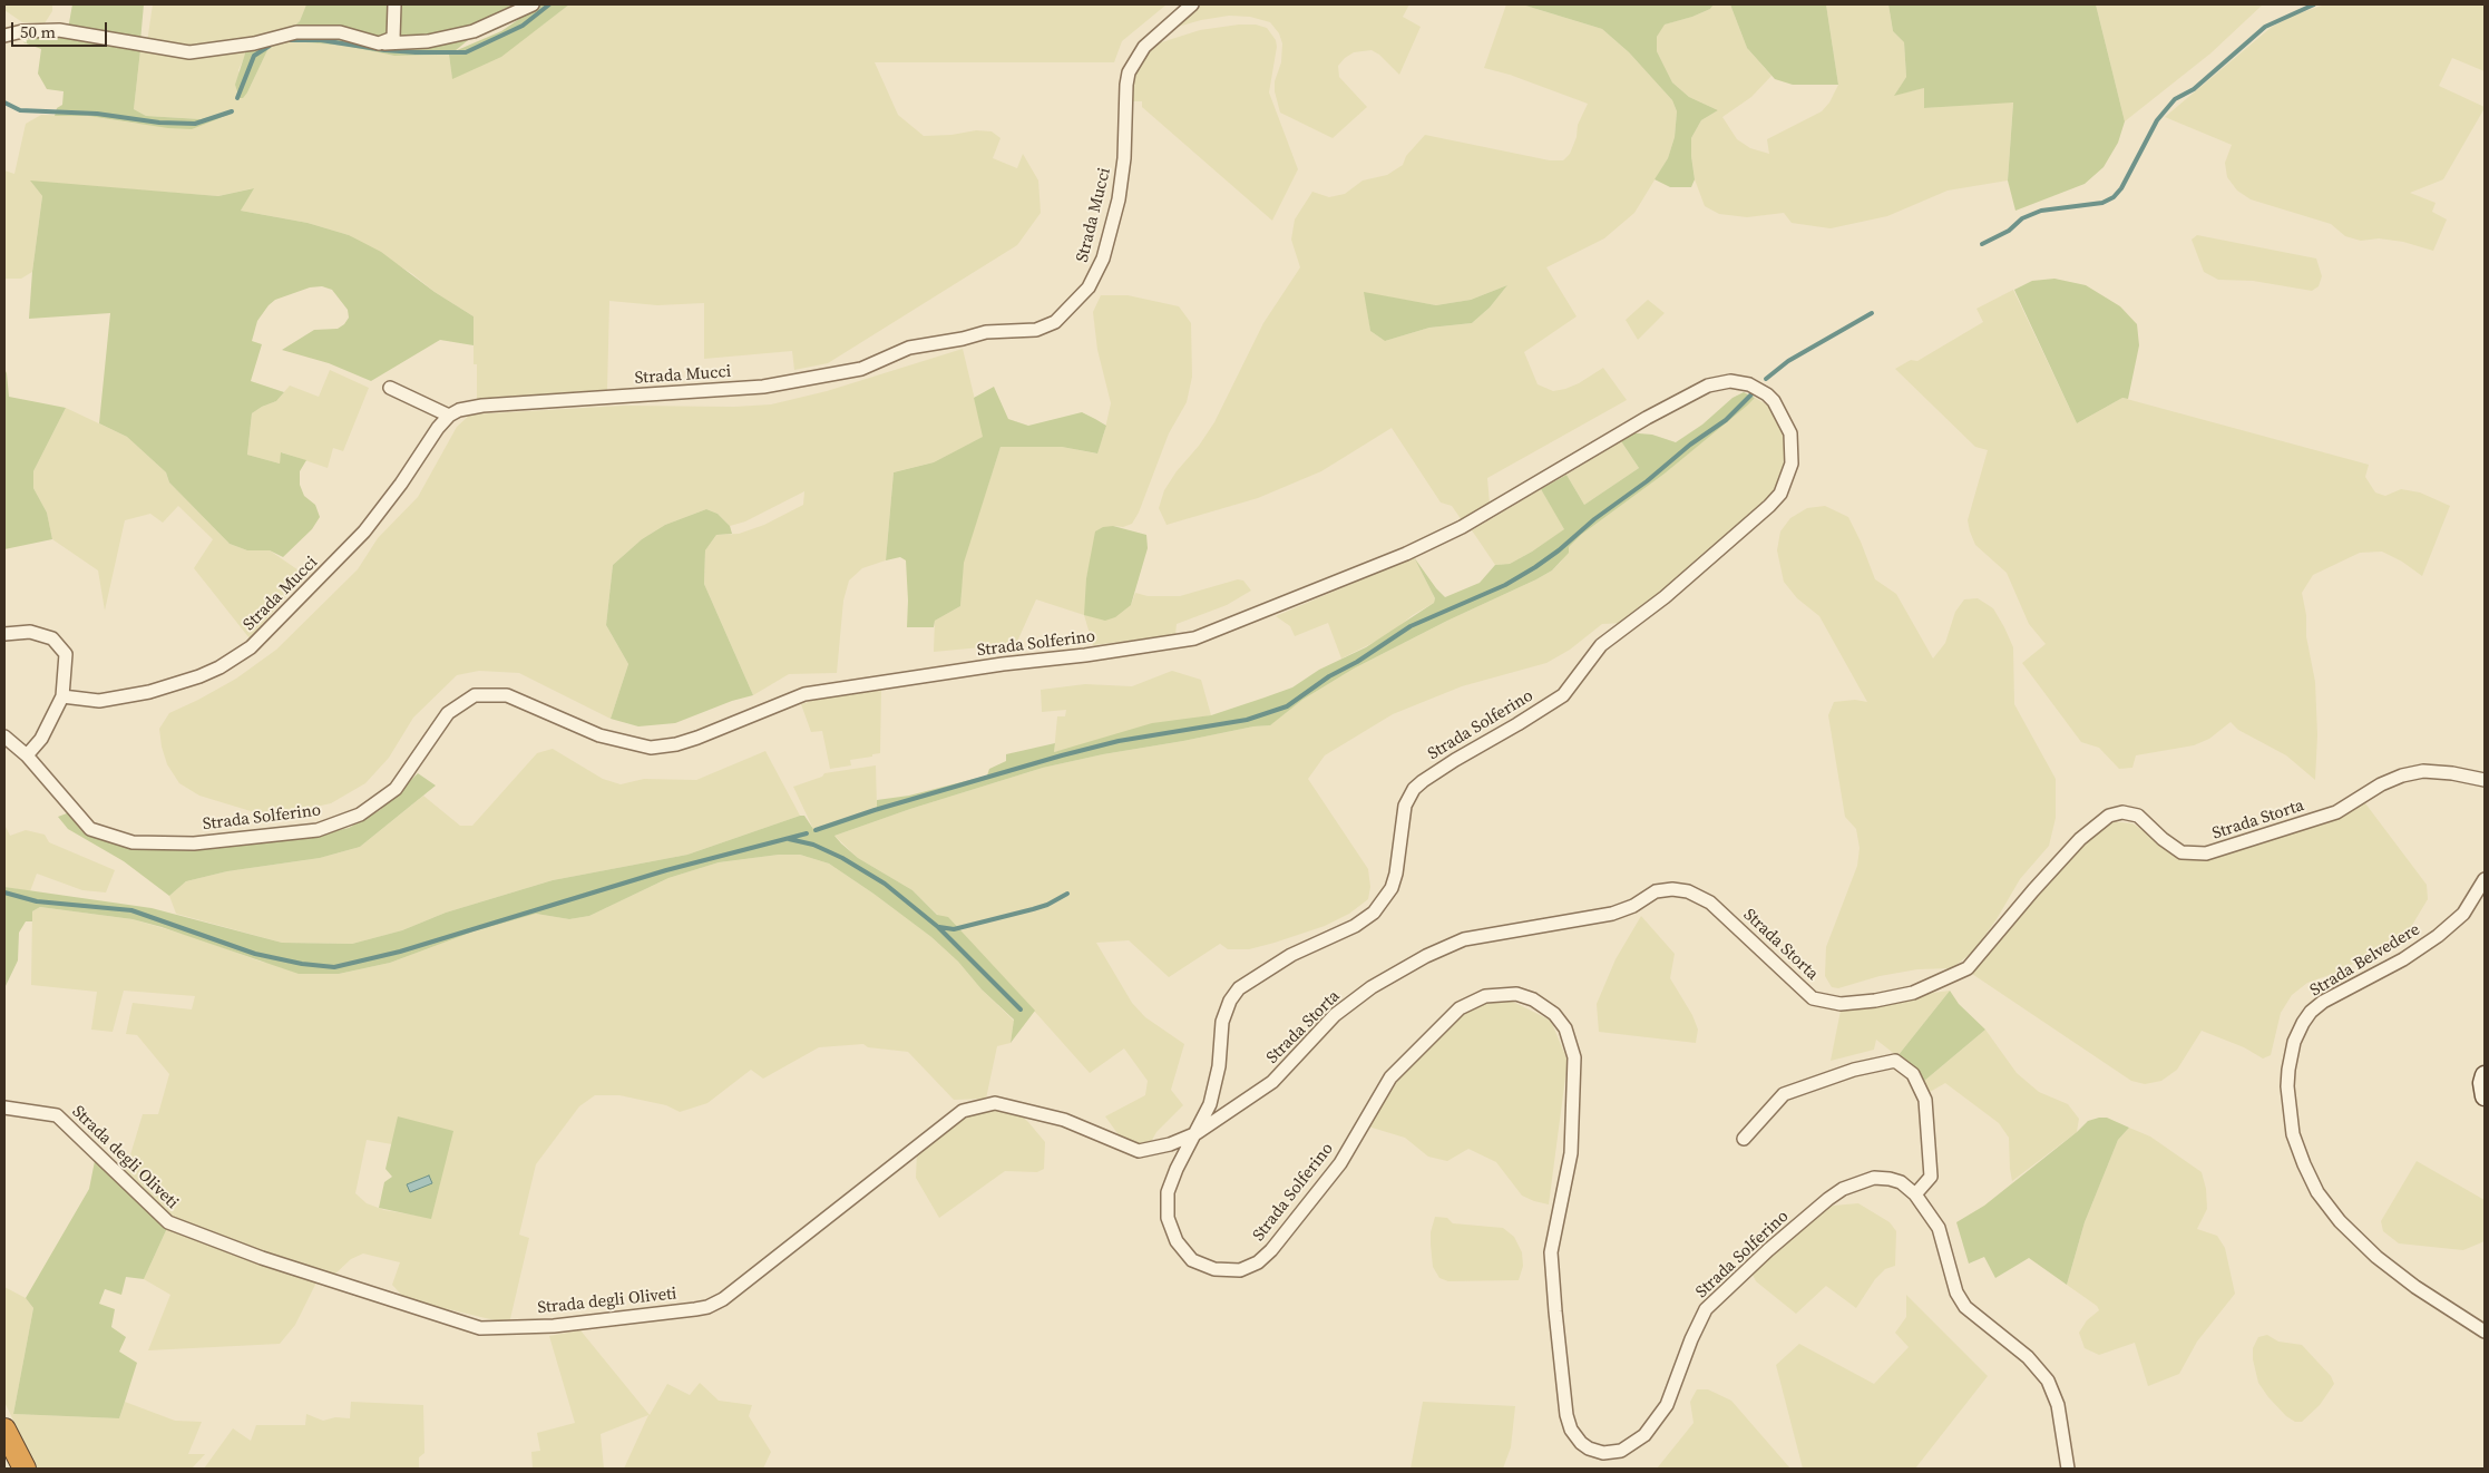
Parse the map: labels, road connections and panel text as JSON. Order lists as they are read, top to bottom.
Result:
{
  "streets": {
    "street": [
      "Strada Mucci",
      "Strada Solferino",
      "Strada Storta",
      "Strada Belvedere",
      "Strada degli Oliveti"
    ]
  },
  "crossings": [
    ["Strada Solferino", "Strada Storta"],
    ["Strada Solferino", "Strada degli Oliveti"],
    ["Strada Storta", "Strada degli Oliveti"]
  ],
  "scale_bar": "50 m"
}
